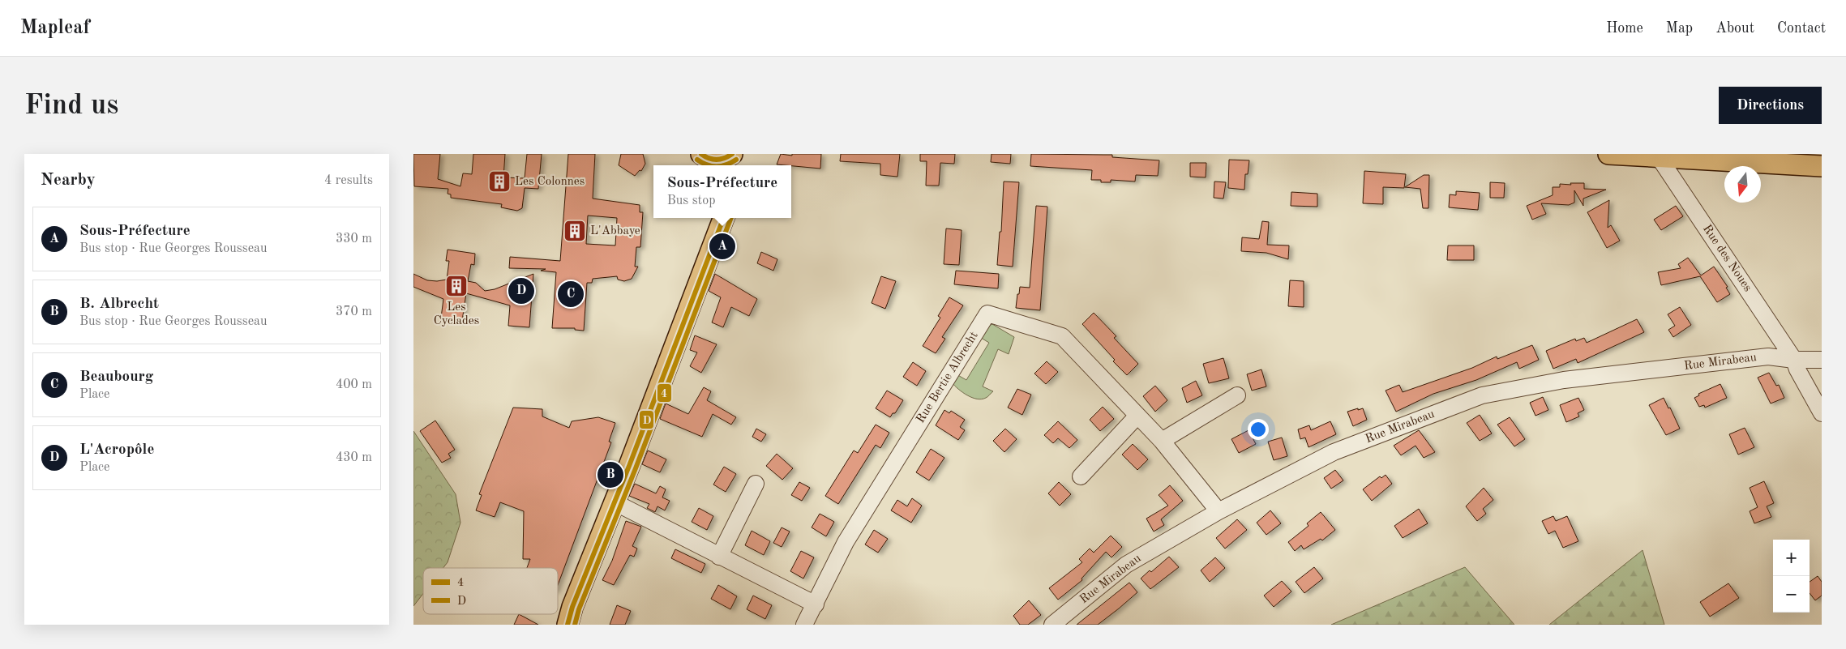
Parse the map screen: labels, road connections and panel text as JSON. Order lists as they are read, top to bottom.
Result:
{
  "streets": {
    "street": ["Rue des Noues", "Rue Mirabeau", "Rue Bertie Albrecht"]
  },
  "crossings": [
    ["Rue des Noues", "Rue Mirabeau"],
    ["Rue Mirabeau", "Rue Bertie Albrecht"]
  ],
  "places": {
    "building": ["Les Colonnes", "L'Abbaye", "Les Cyclades"]
  },
  "lines": ["transit line D", "transit line 4"],
  "legend": ["4", "D"],
  "north": "bottom",
  "page": {
    "header": "Mapleaf",
    "nav": [
      "Home",
      "Map",
      "About",
      "Contact"
    ],
    "buttons": "Directions",
    "title": "Find us",
    "heading": ["Nearby", "4 results"],
    "popup": ["Sous-Préfecture", "Bus stop"],
    "list": [
      {
        "mark": "A",
        "name": "Sous-Préfecture",
        "note": "Bus stop · Rue Georges Rousseau",
        "value": "330 m"
      },
      {
        "mark": "B",
        "name": "B. Albrecht",
        "note": "Bus stop · Rue Georges Rousseau",
        "value": "370 m"
      },
      {
        "mark": "C",
        "name": "Beaubourg",
        "note": "Place",
        "value": "400 m"
      },
      {
        "mark": "D",
        "name": "L'Acropôle",
        "note": "Place",
        "value": "430 m"
      }
    ],
    "pins": [
      "A",
      "D",
      "C",
      "B"
    ],
    "map_buttons": ["+", "−"]
  }
}
